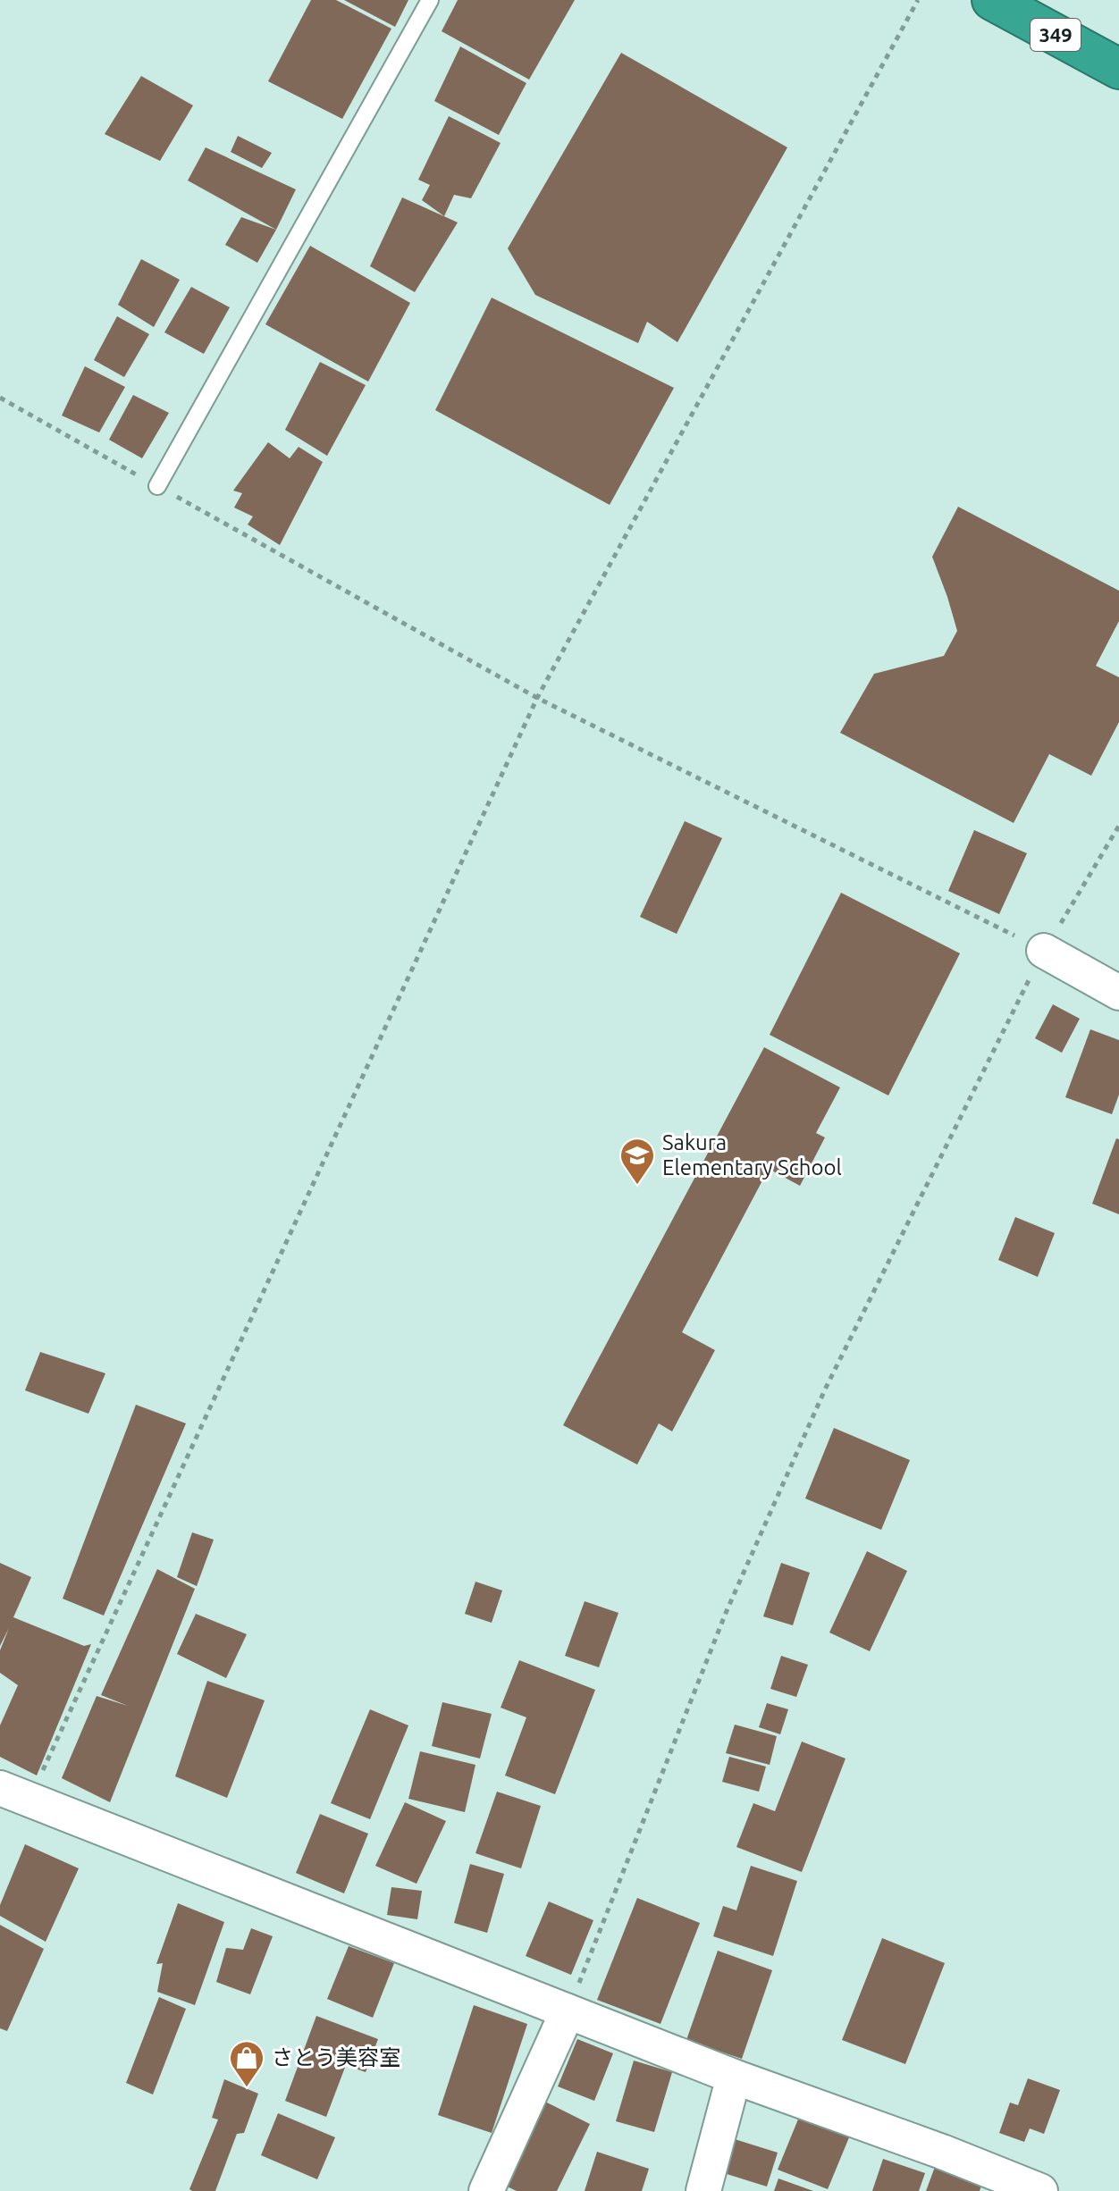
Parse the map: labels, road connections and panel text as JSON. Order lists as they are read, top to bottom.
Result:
{
  "streets": {
    "highway": ["349"]
  },
  "places": {
    "school or university": ["Sakura Elementary School"],
    "shop": ["さとう美容室"]
  }
}
